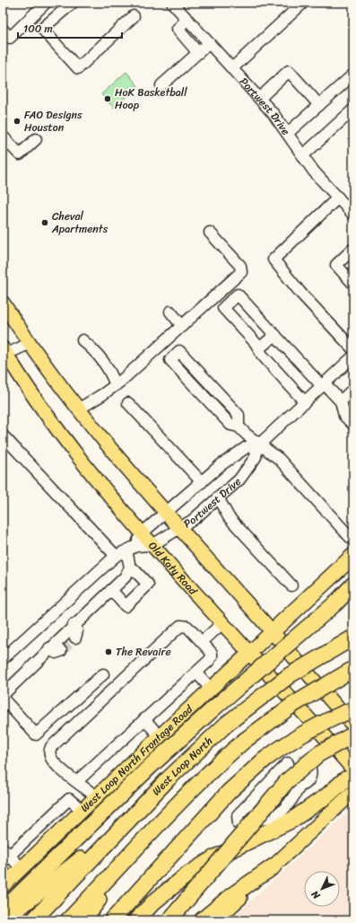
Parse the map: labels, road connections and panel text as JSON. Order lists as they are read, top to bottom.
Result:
{
  "streets": {
    "highway": ["West Loop North"],
    "main road": ["Old Katy Road", "West Loop North Frontage Road"],
    "street": ["Portwest Drive"]
  },
  "crossings": [
    ["Portwest Drive", "Old Katy Road"],
    ["Old Katy Road", "West Loop North Frontage Road"]
  ],
  "places": [
    "HoK Basketball Hoop",
    "FAO Designs Houston",
    "Cheval Apartments",
    "The Revaire"
  ],
  "scale_bar": "100 m",
  "north": "bottom left"
}
